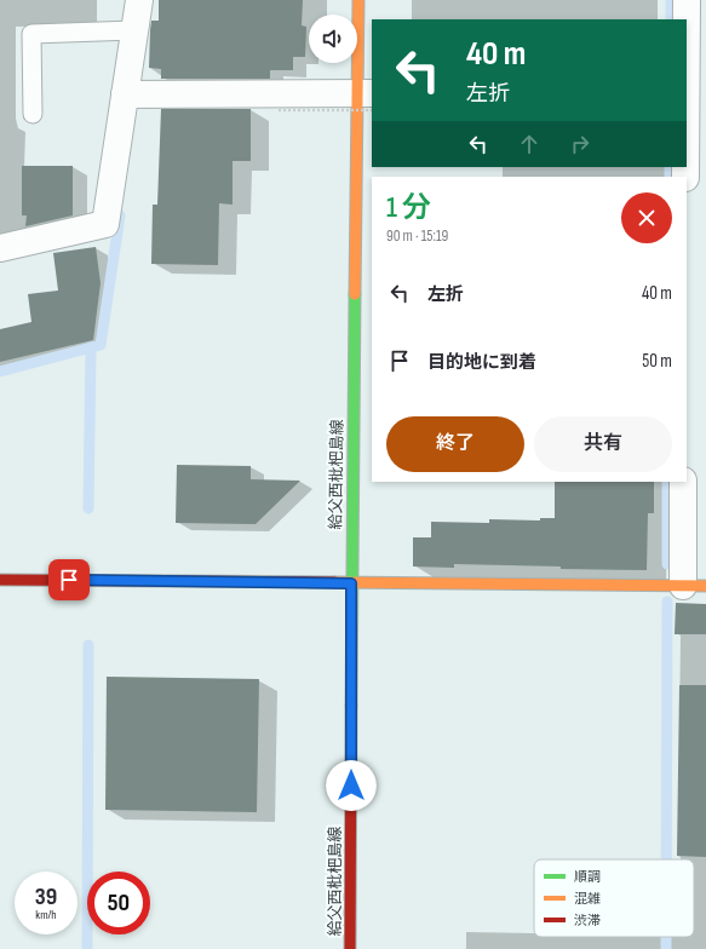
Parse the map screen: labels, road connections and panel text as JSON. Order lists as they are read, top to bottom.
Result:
{
  "streets": {
    "main road": ["給父西枇杷島線"]
  },
  "legend": ["順調", "混雑", "渋滞"],
  "page": {
    "turn": ["40 m", "左折"],
    "heading": ["1 分", "90 m · 15:19"],
    "list": [
      {
        "name": "左折",
        "value": "40 m"
      },
      {
        "name": "目的地に到着",
        "value": "50 m"
      }
    ],
    "buttons": ["終了", "共有"],
    "speed": "39 km/h",
    "limit": "50"
  }
}
